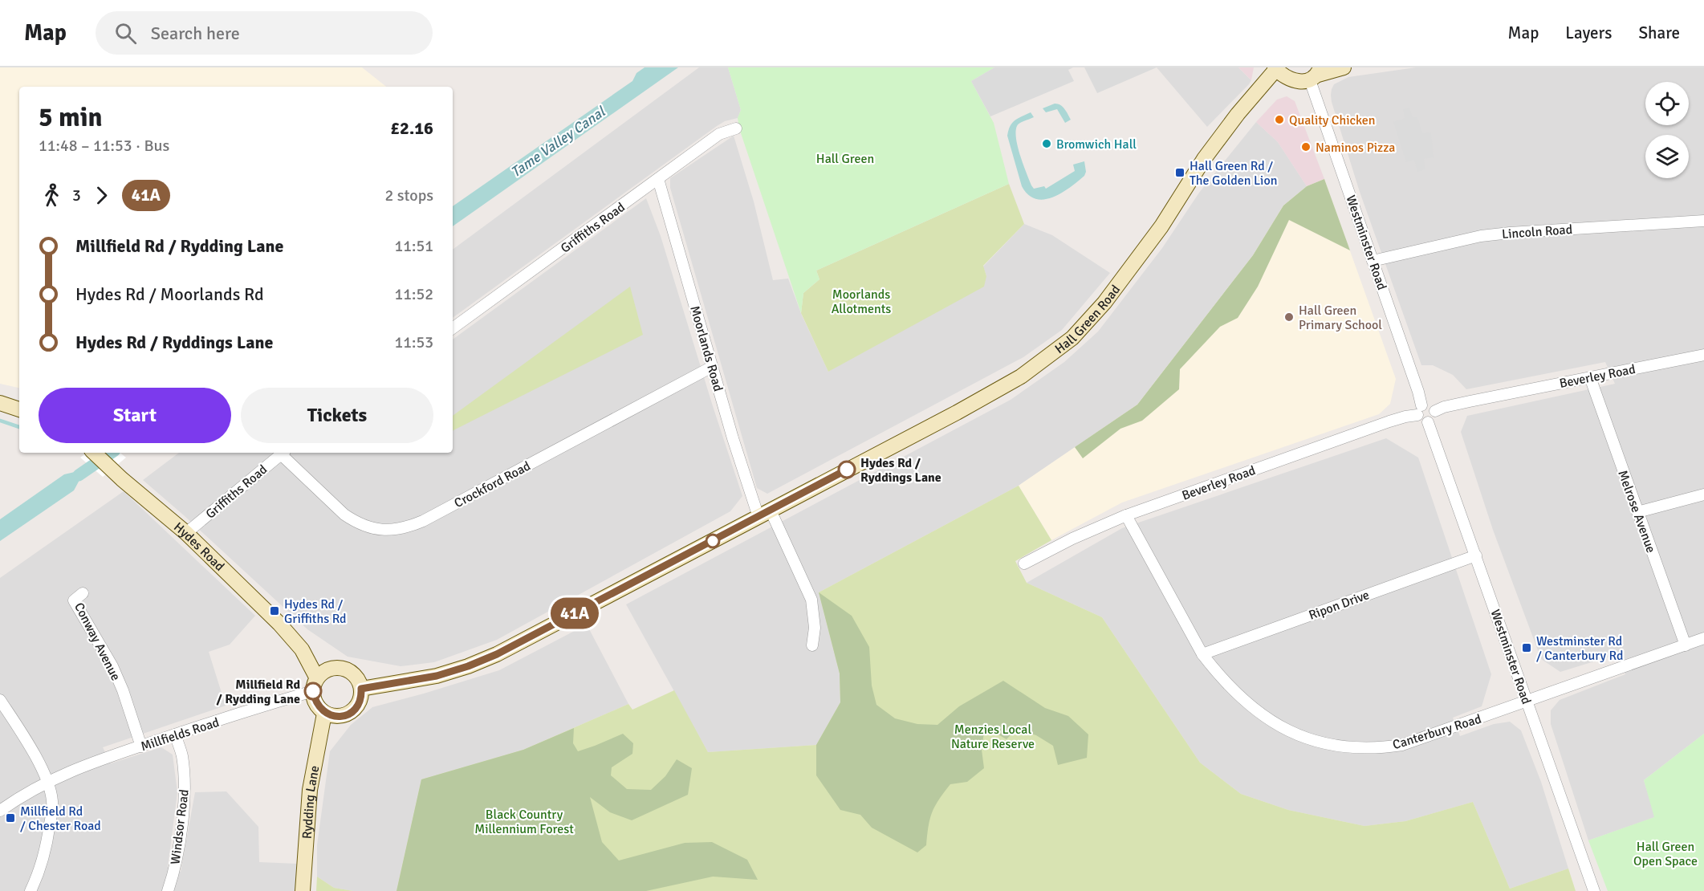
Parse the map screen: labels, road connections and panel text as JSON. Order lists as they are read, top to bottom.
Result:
{
  "streets": {
    "street": [
      "Griffiths Road",
      "Lincoln Road",
      "Westminster Road",
      "Hall Green Road",
      "Moorlands Road",
      "Beverley Road",
      "Crockford Road",
      "Melrose Avenue",
      "Hydes Road",
      "Ripon Drive",
      "Conway Avenue",
      "Canterbury Road",
      "Millfields Road",
      "Rydding Lane",
      "Windsor Road"
    ]
  },
  "crossings": [
    ["Griffiths Road", "Moorlands Road"],
    ["Griffiths Road", "Crockford Road"],
    ["Griffiths Road", "Hydes Road"],
    ["Lincoln Road", "Westminster Road"],
    ["Westminster Road", "Beverley Road"],
    ["Westminster Road", "Ripon Drive"],
    ["Westminster Road", "Canterbury Road"],
    ["Hall Green Road", "Moorlands Road"],
    ["Moorlands Road", "Crockford Road"],
    ["Beverley Road", "Melrose Avenue"],
    ["Beverley Road", "Canterbury Road"],
    ["Melrose Avenue", "Canterbury Road"],
    ["Hydes Road", "Millfields Road"],
    ["Hydes Road", "Rydding Lane"],
    ["Ripon Drive", "Canterbury Road"],
    ["Conway Avenue", "Millfields Road"],
    ["Millfields Road", "Rydding Lane"],
    ["Millfields Road", "Windsor Road"]
  ],
  "water": ["Tame Valley Canal"],
  "parks": [
    "Hall Green",
    "Moorlands Allotments",
    "Menzies Local Nature Reserve",
    "Black Country Millennium Forest",
    "Hall Green Open Space"
  ],
  "places": {
    "other": [
      "Quality Chicken",
      "Bromwich Hall",
      "Naminos Pizza",
      "Hall Green Primary School",
      "Hydes Rd / Ryddings Lane",
      "Millfield Rd / Rydding Lane"
    ],
    "transit": [
      "Hall Green Rd / The Golden Lion",
      "Hydes Rd / Griffiths Rd",
      "Westminster Rd / Canterbury Rd",
      "Millfield Rd / Chester Road"
    ]
  },
  "lines": ["bus line 41A"],
  "page": {
    "header": "Map",
    "search": "Search here",
    "nav": ["Map", "Layers", "Share"],
    "on_map": "41A",
    "heading": ["5 min", "11:48 – 11:53 · Bus", "£2.16"],
    "legs": ["3", "41A", "2 stops"],
    "list": [
      {
        "name": "Millfield Rd / Rydding Lane",
        "value": "11:51"
      },
      {
        "name": "Hydes Rd / Moorlands Rd",
        "value": "11:52"
      },
      {
        "name": "Hydes Rd / Ryddings Lane",
        "value": "11:53"
      }
    ],
    "buttons": ["Start", "Tickets"]
  }
}
